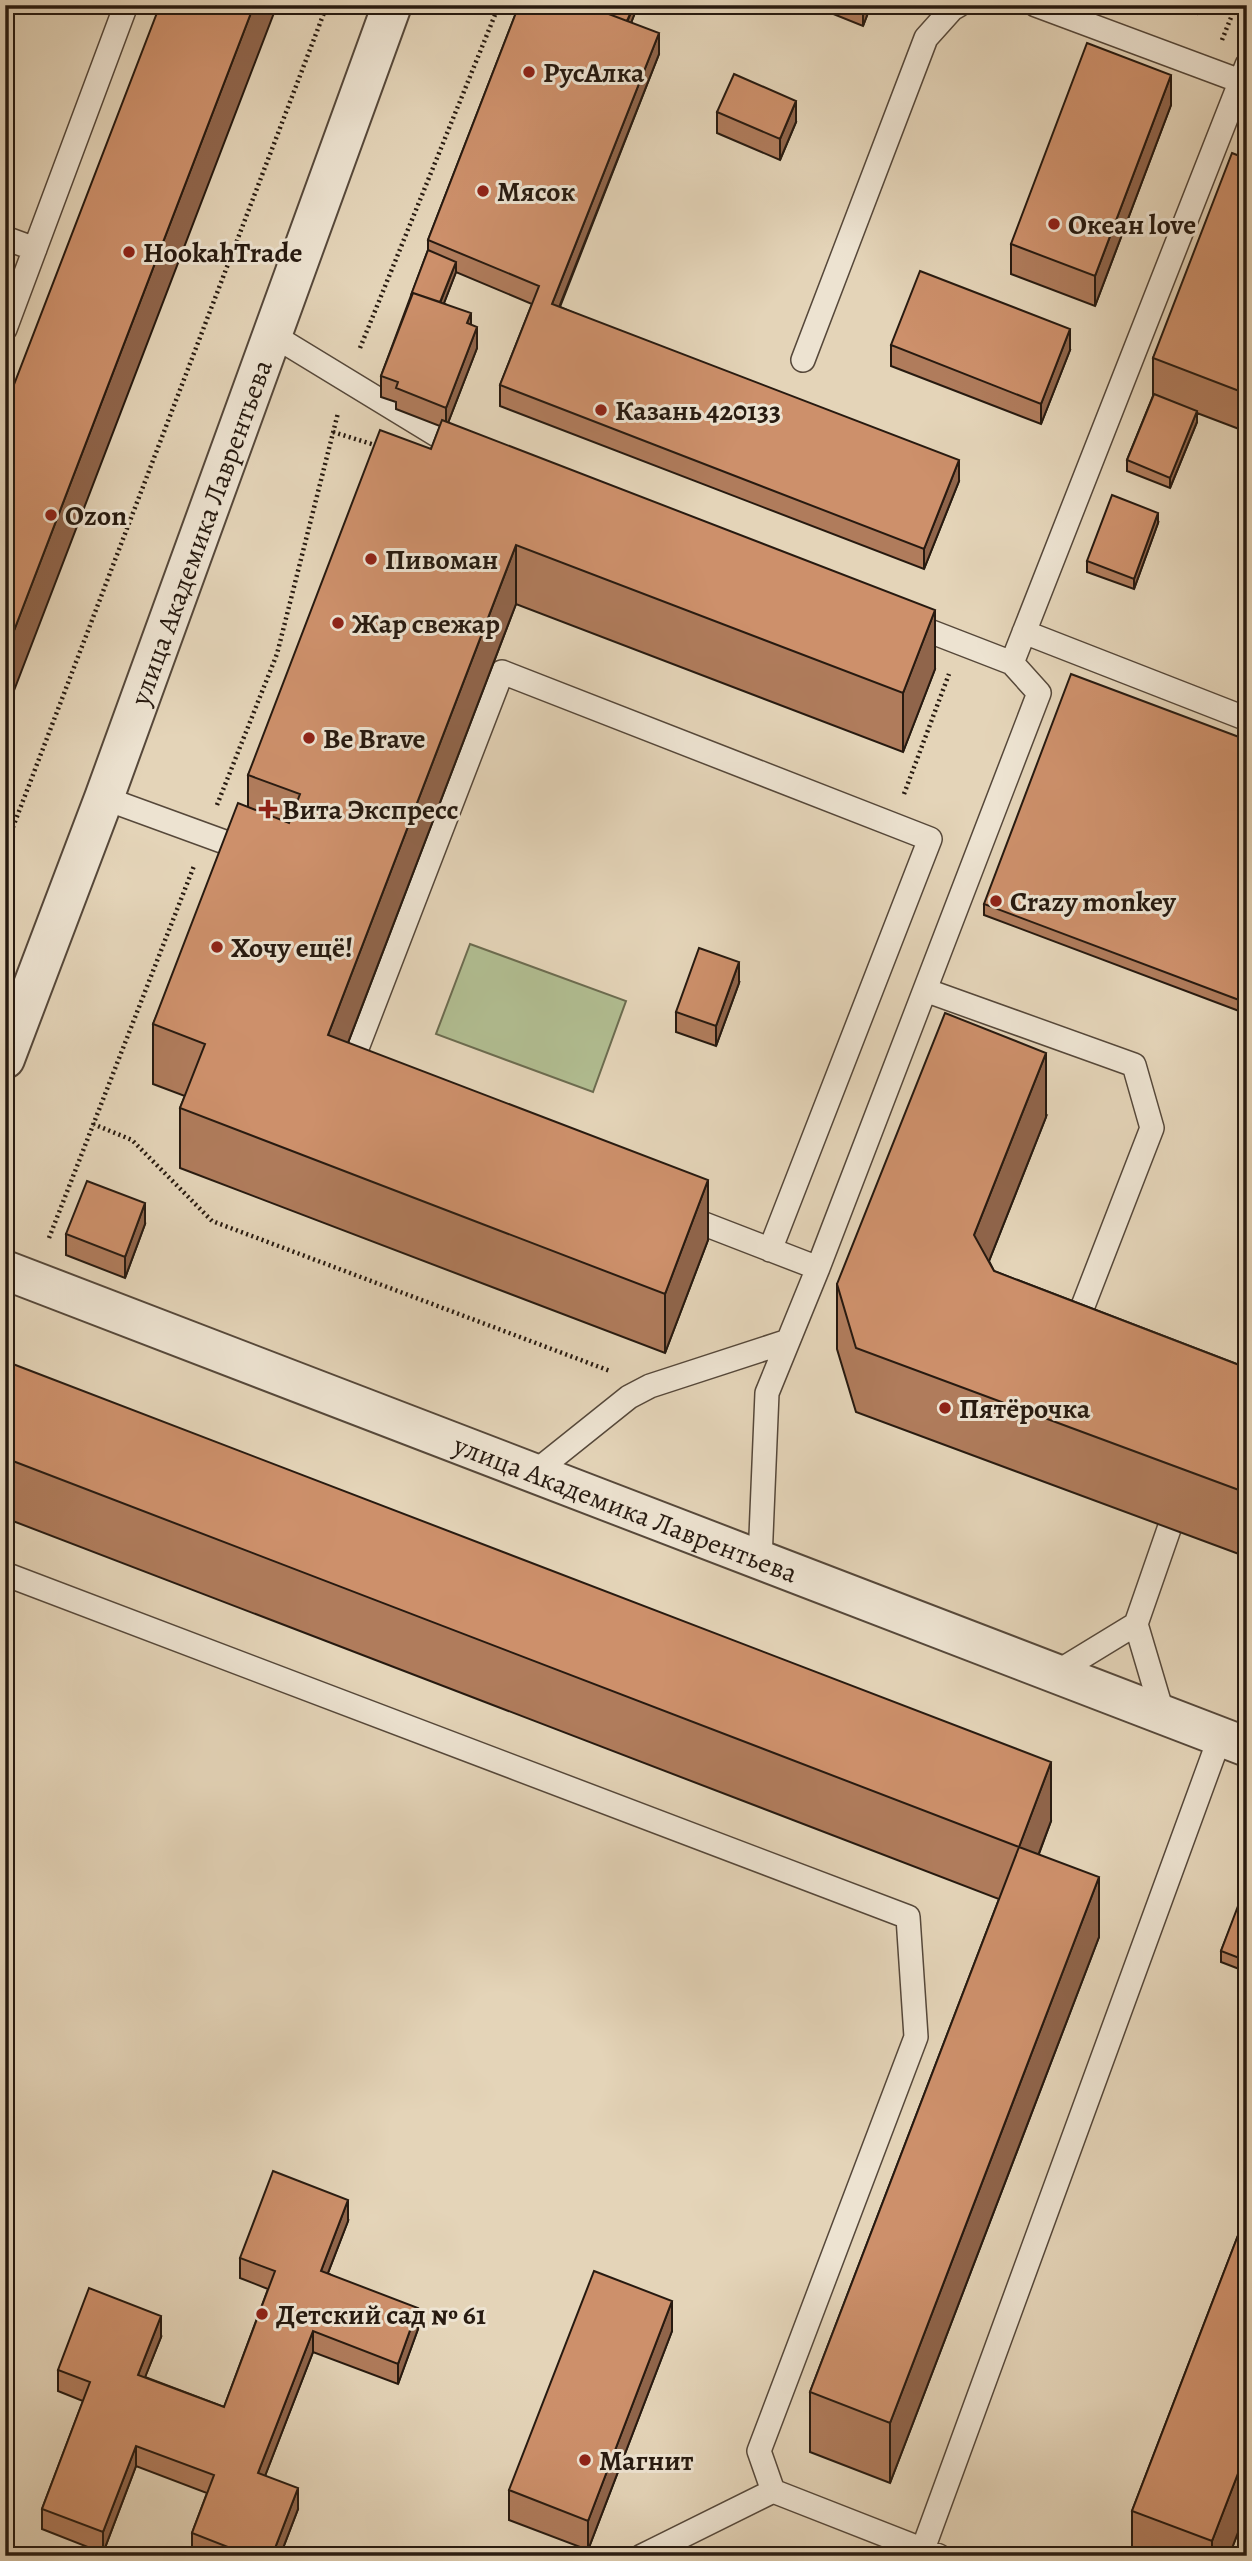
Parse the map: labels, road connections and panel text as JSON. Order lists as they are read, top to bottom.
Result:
{
  "streets": {
    "street": ["улица Академика Лаврентьева"]
  },
  "places": {
    "other": [
      "РусАлка",
      "Мясок",
      "Океан love",
      "HookahTrade",
      "Казань 420133",
      "Ozon",
      "Пивоман",
      "Жар свежар",
      "Be Brave",
      "Crazy monkey",
      "Хочу ещё!",
      "Пятёрочка",
      "Детский сад № 61",
      "Магнит"
    ],
    "health": ["Вита Экспресс"]
  }
}
